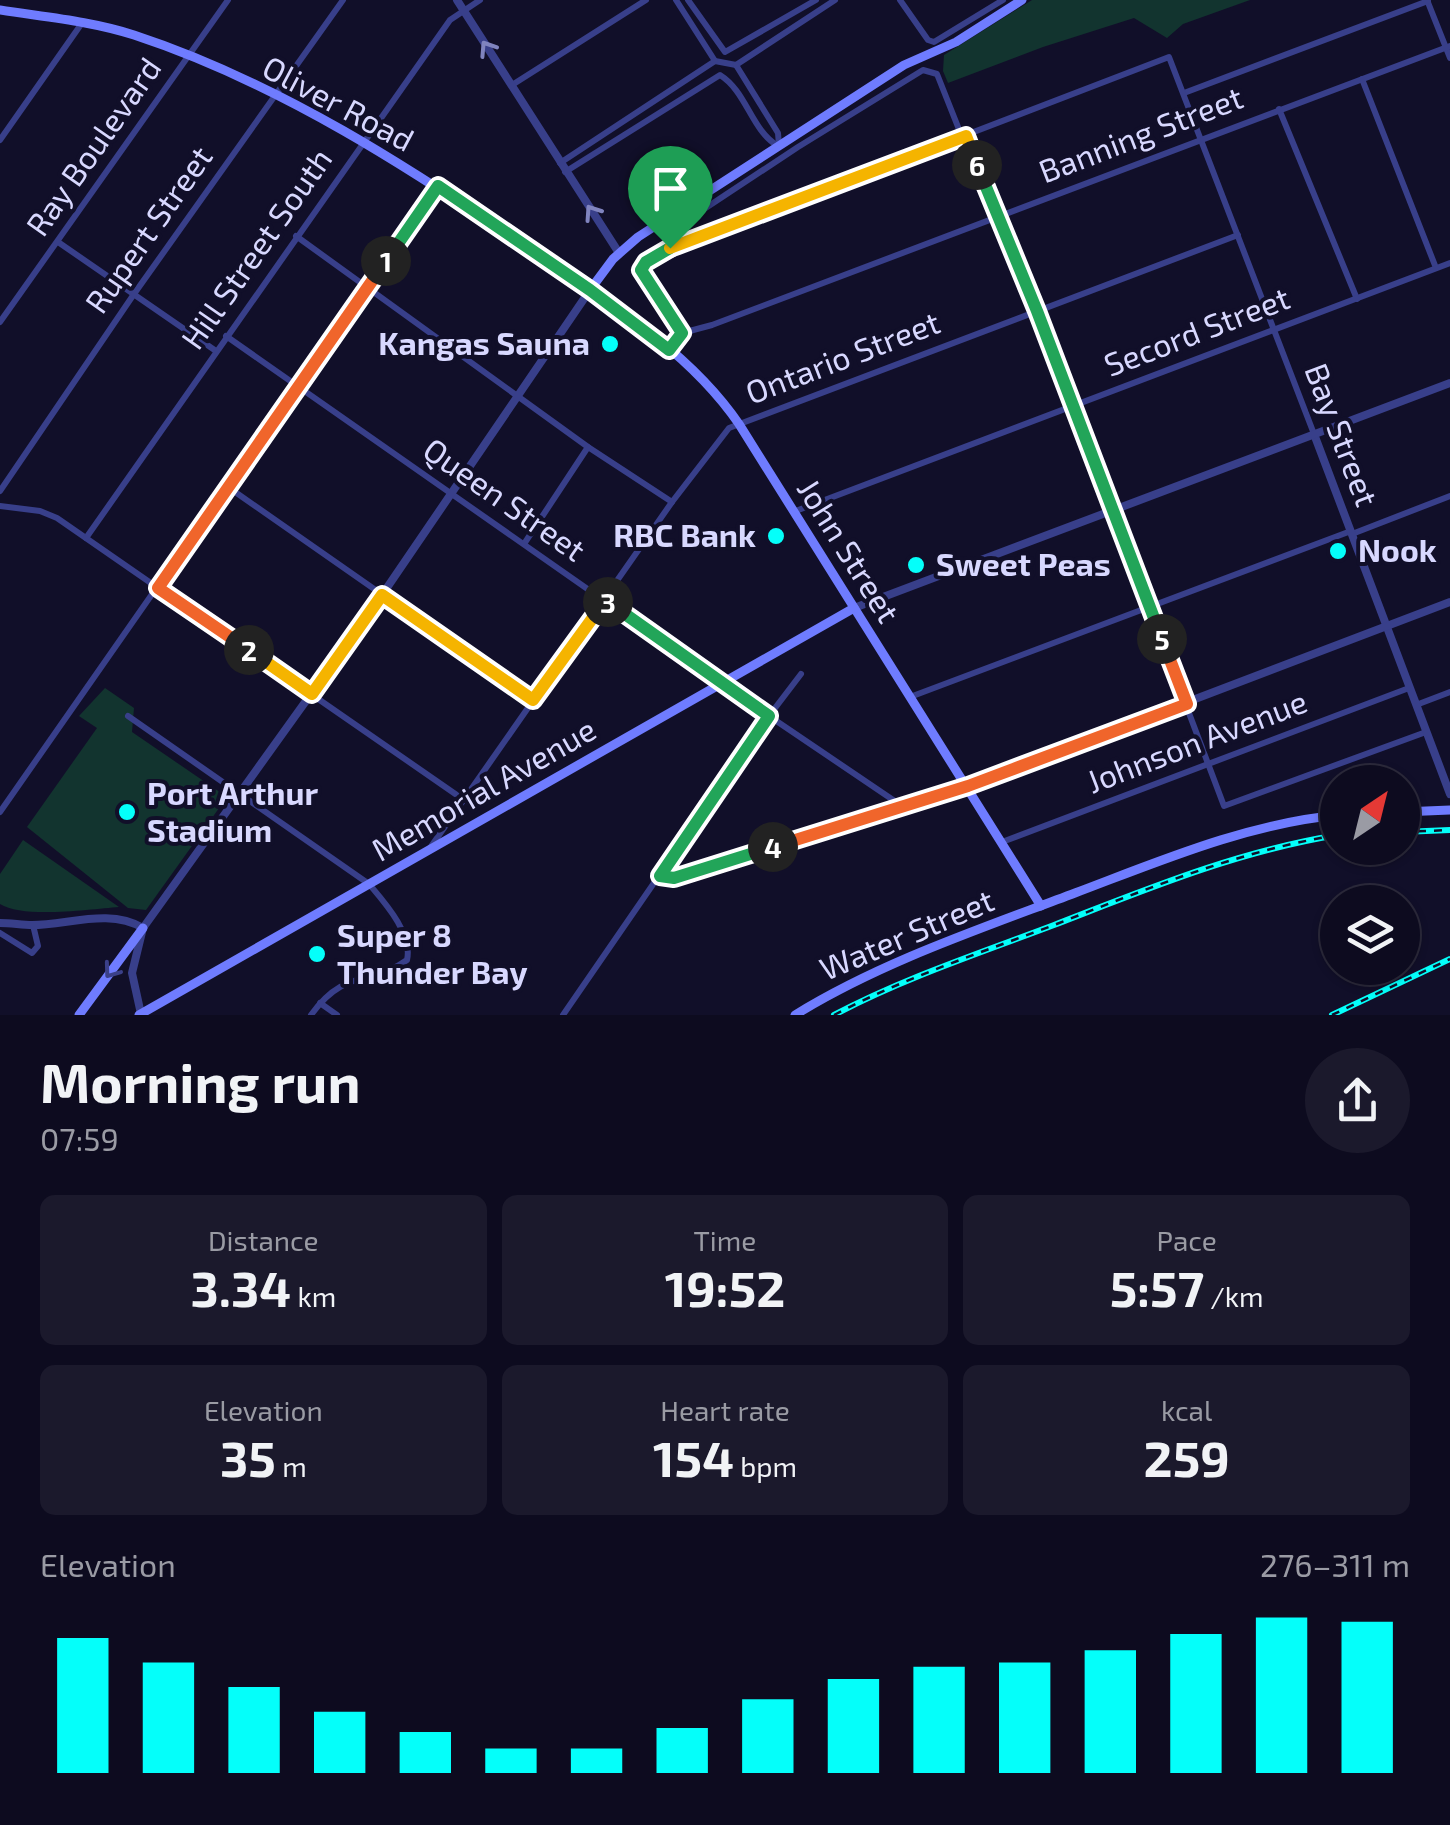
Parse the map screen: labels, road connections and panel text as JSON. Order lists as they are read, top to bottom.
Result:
{
  "streets": {
    "main road": [
      "Oliver Road",
      "John Street",
      "Memorial Avenue",
      "Water Street"
    ],
    "street": [
      "Banning Street",
      "Ray Boulevard",
      "Rupert Street",
      "Hill Street South",
      "Secord Street",
      "Ontario Street",
      "Bay Street",
      "Queen Street",
      "Johnson Avenue"
    ]
  },
  "crossings": [
    ["Oliver Road", "Ray Boulevard"],
    ["Oliver Road", "Rupert Street"],
    ["Oliver Road", "Hill Street South"],
    ["Oliver Road", "John Street"],
    ["Banning Street", "Bay Street"],
    ["Hill Street South", "Queen Street"],
    ["Secord Street", "Bay Street"],
    ["Secord Street", "John Street"],
    ["Ontario Street", "Bay Street"],
    ["Ontario Street", "Queen Street"],
    ["Ontario Street", "John Street"],
    ["Ontario Street", "Memorial Avenue"],
    ["Bay Street", "Johnson Avenue"],
    ["Queen Street", "Memorial Avenue"],
    ["John Street", "Johnson Avenue"],
    ["John Street", "Memorial Avenue"],
    ["John Street", "Water Street"]
  ],
  "places": [
    "Kangas Sauna",
    "RBC Bank",
    "Nook",
    "Sweet Peas",
    "Port Arthur Stadium",
    "Super 8 Thunder Bay"
  ],
  "north": "top right",
  "page": {
    "pins": [
      "6",
      "1",
      "3",
      "5",
      "2",
      "4"
    ],
    "heading": ["Morning run", "07:59"],
    "stats": [
      ["Distance", "3.34 km"],
      ["Time", "19:52"],
      ["Pace", "5:57 /km"],
      ["Elevation", "35 m"],
      ["Heart rate", "154 bpm"],
      ["kcal", "259"]
    ],
    "chart": ["Elevation", "276–311 m"]
  }
}
